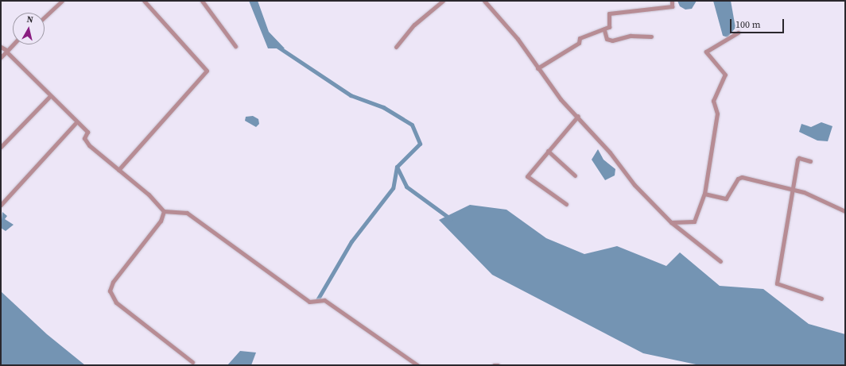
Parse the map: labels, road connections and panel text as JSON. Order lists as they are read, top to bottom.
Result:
{
  "scale_bar": "100 m",
  "north": "top"
}
